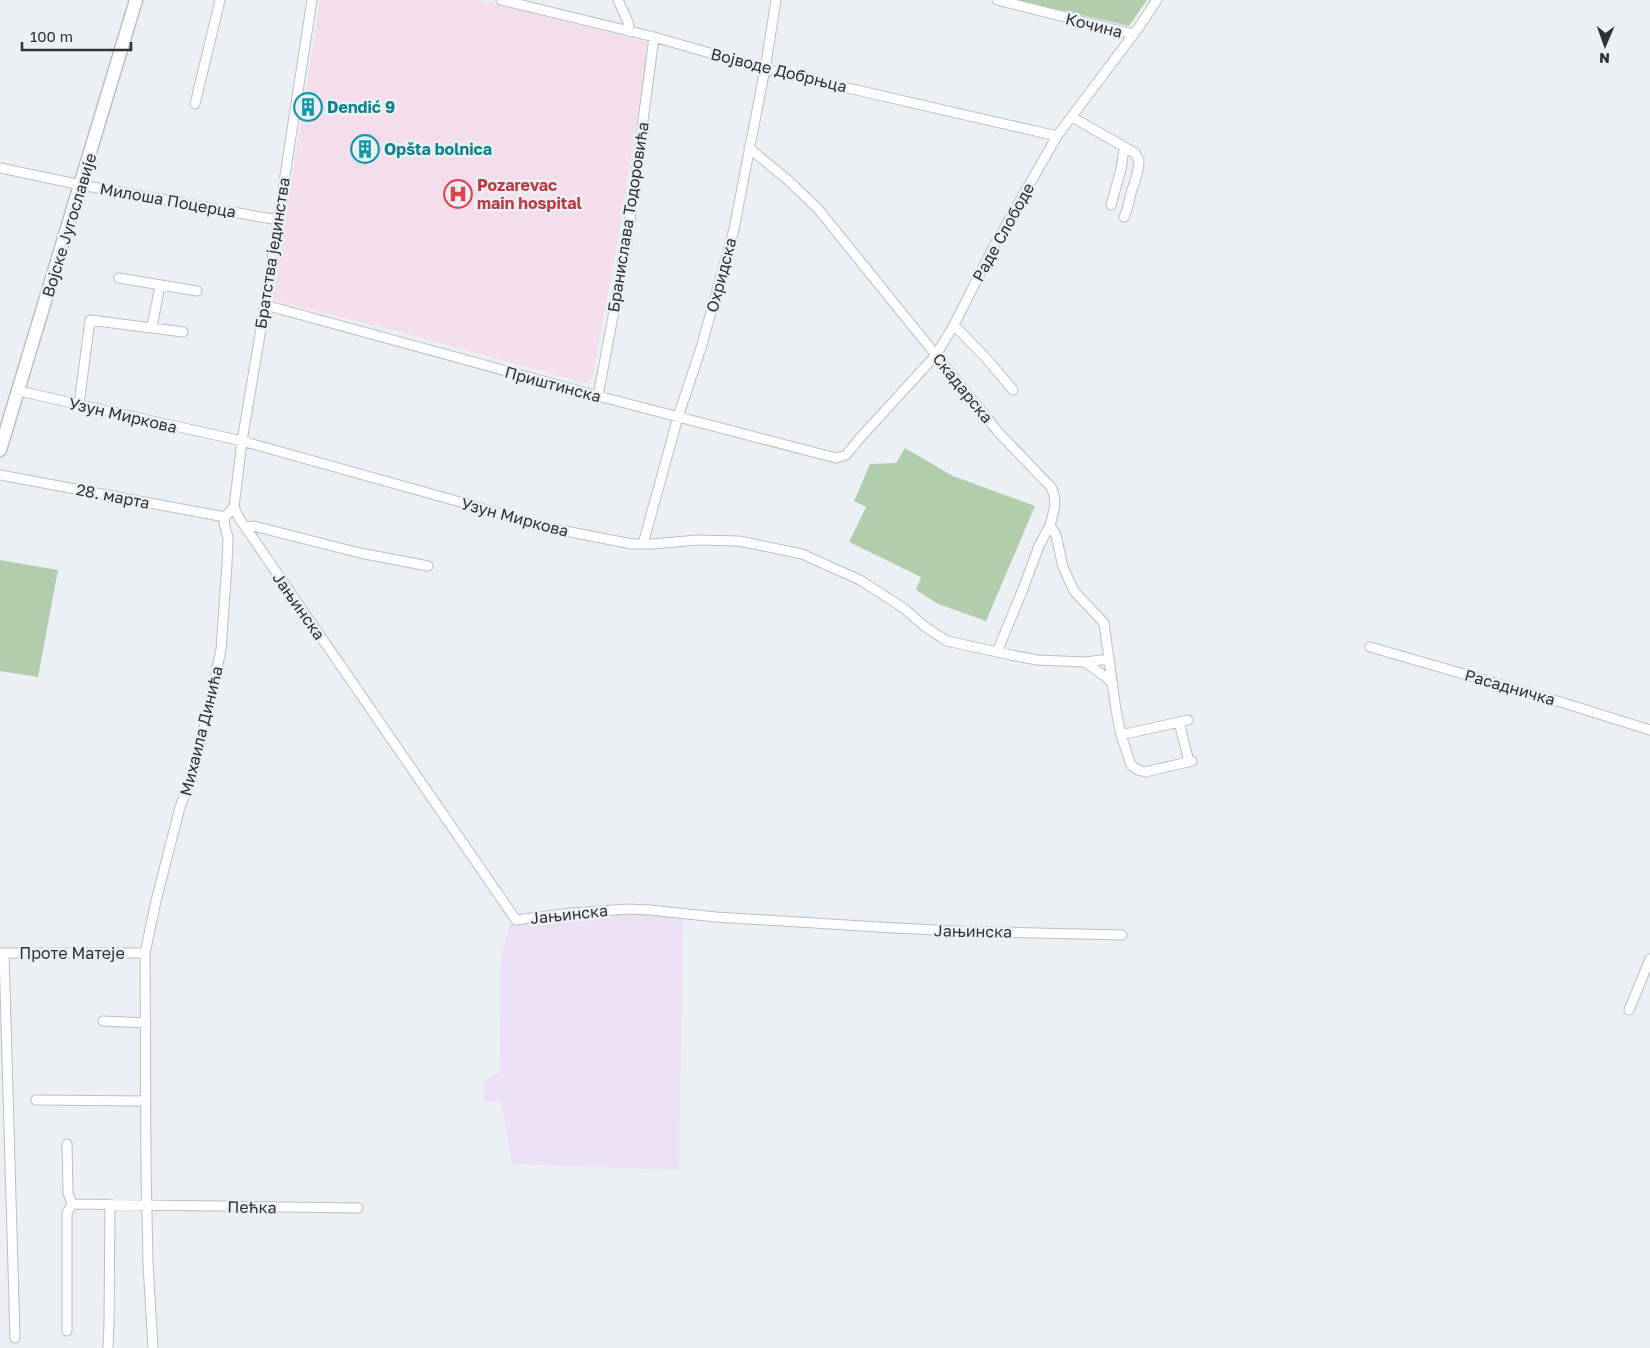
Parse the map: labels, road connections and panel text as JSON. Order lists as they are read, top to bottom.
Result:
{
  "streets": {
    "main road": ["Војске Југославије"],
    "street": [
      "Кочина",
      "Војводе Добрњца",
      "Милоша Поцерца",
      "Бранислава Тодоровића",
      "Раде Слободе",
      "Братства јединства",
      "Охридска",
      "Приштинска",
      "Скадарска",
      "Узун Миркова",
      "28. марта",
      "Јањинска",
      "Расадничка",
      "Михаила Динића",
      "Проте Матеје",
      "Пећка"
    ]
  },
  "crossings": [
    ["Кочина", "Раде Слободе"],
    ["Војводе Добрњца", "Бранислава Тодоровића"],
    ["Војводе Добрњца", "Раде Слободе"],
    ["Војводе Добрњца", "Охридска"],
    ["Милоша Поцерца", "Војске Југославије"],
    ["Милоша Поцерца", "Братства јединства"],
    ["Бранислава Тодоровића", "Приштинска"],
    ["Војске Југославије", "Узун Миркова"],
    ["Раде Слободе", "Приштинска"],
    ["Раде Слободе", "Скадарска"],
    ["Братства јединства", "Приштинска"],
    ["Братства јединства", "Узун Миркова"],
    ["Братства јединства", "Јањинска"],
    ["Охридска", "Приштинска"],
    ["Охридска", "Скадарска"],
    ["Охридска", "Узун Миркова"],
    ["28. марта", "Михаила Динића"],
    ["Михаила Динића", "Проте Матеје"]
  ],
  "places": {
    "building": ["Dendić 9", "Opšta bolnica"],
    "hospital": ["Pozarevac main hospital"]
  },
  "scale_bar": "100 m",
  "north": "bottom"
}
